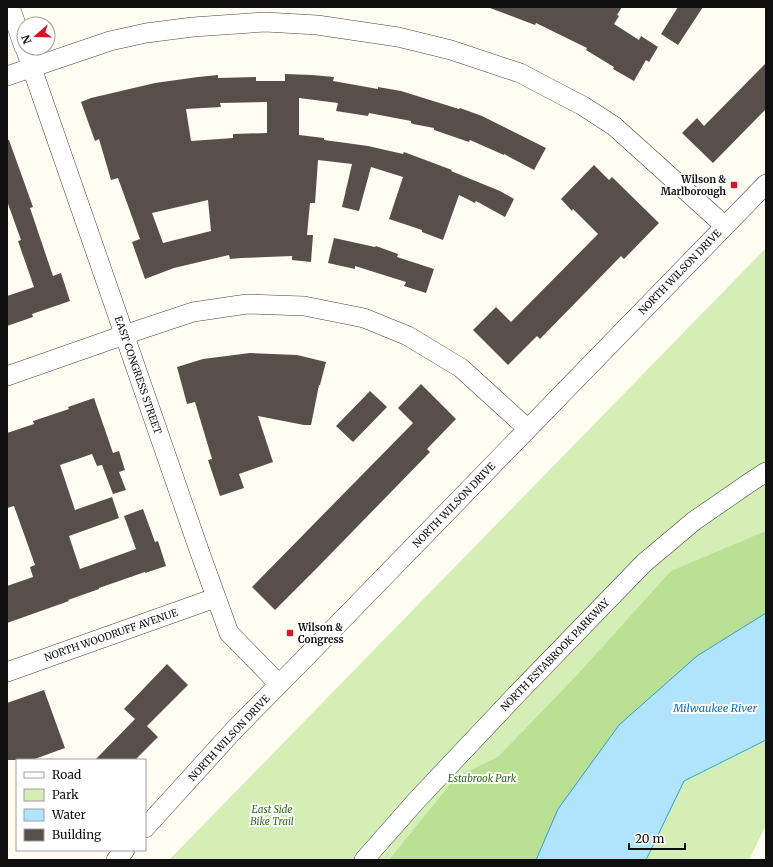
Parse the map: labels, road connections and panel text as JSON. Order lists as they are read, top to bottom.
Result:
{
  "streets": {
    "street": [
      "NORTH WILSON DRIVE",
      "EAST CONGRESS STREET",
      "NORTH WOODRUFF AVENUE",
      "NORTH ESTABROOK PARKWAY"
    ]
  },
  "crossings": [
    ["NORTH WILSON DRIVE", "EAST CONGRESS STREET"],
    ["EAST CONGRESS STREET", "NORTH WOODRUFF AVENUE"]
  ],
  "water": ["Milwaukee River"],
  "parks": ["Estabrook Park", "East Side Bike Trail"],
  "places": {
    "transit": ["Wilson & Marlborough", "Wilson & Congress"]
  },
  "legend": [
    "Road",
    "Park",
    "Water",
    "Building"
  ],
  "scale_bar": "20 m",
  "north": "left"
}
